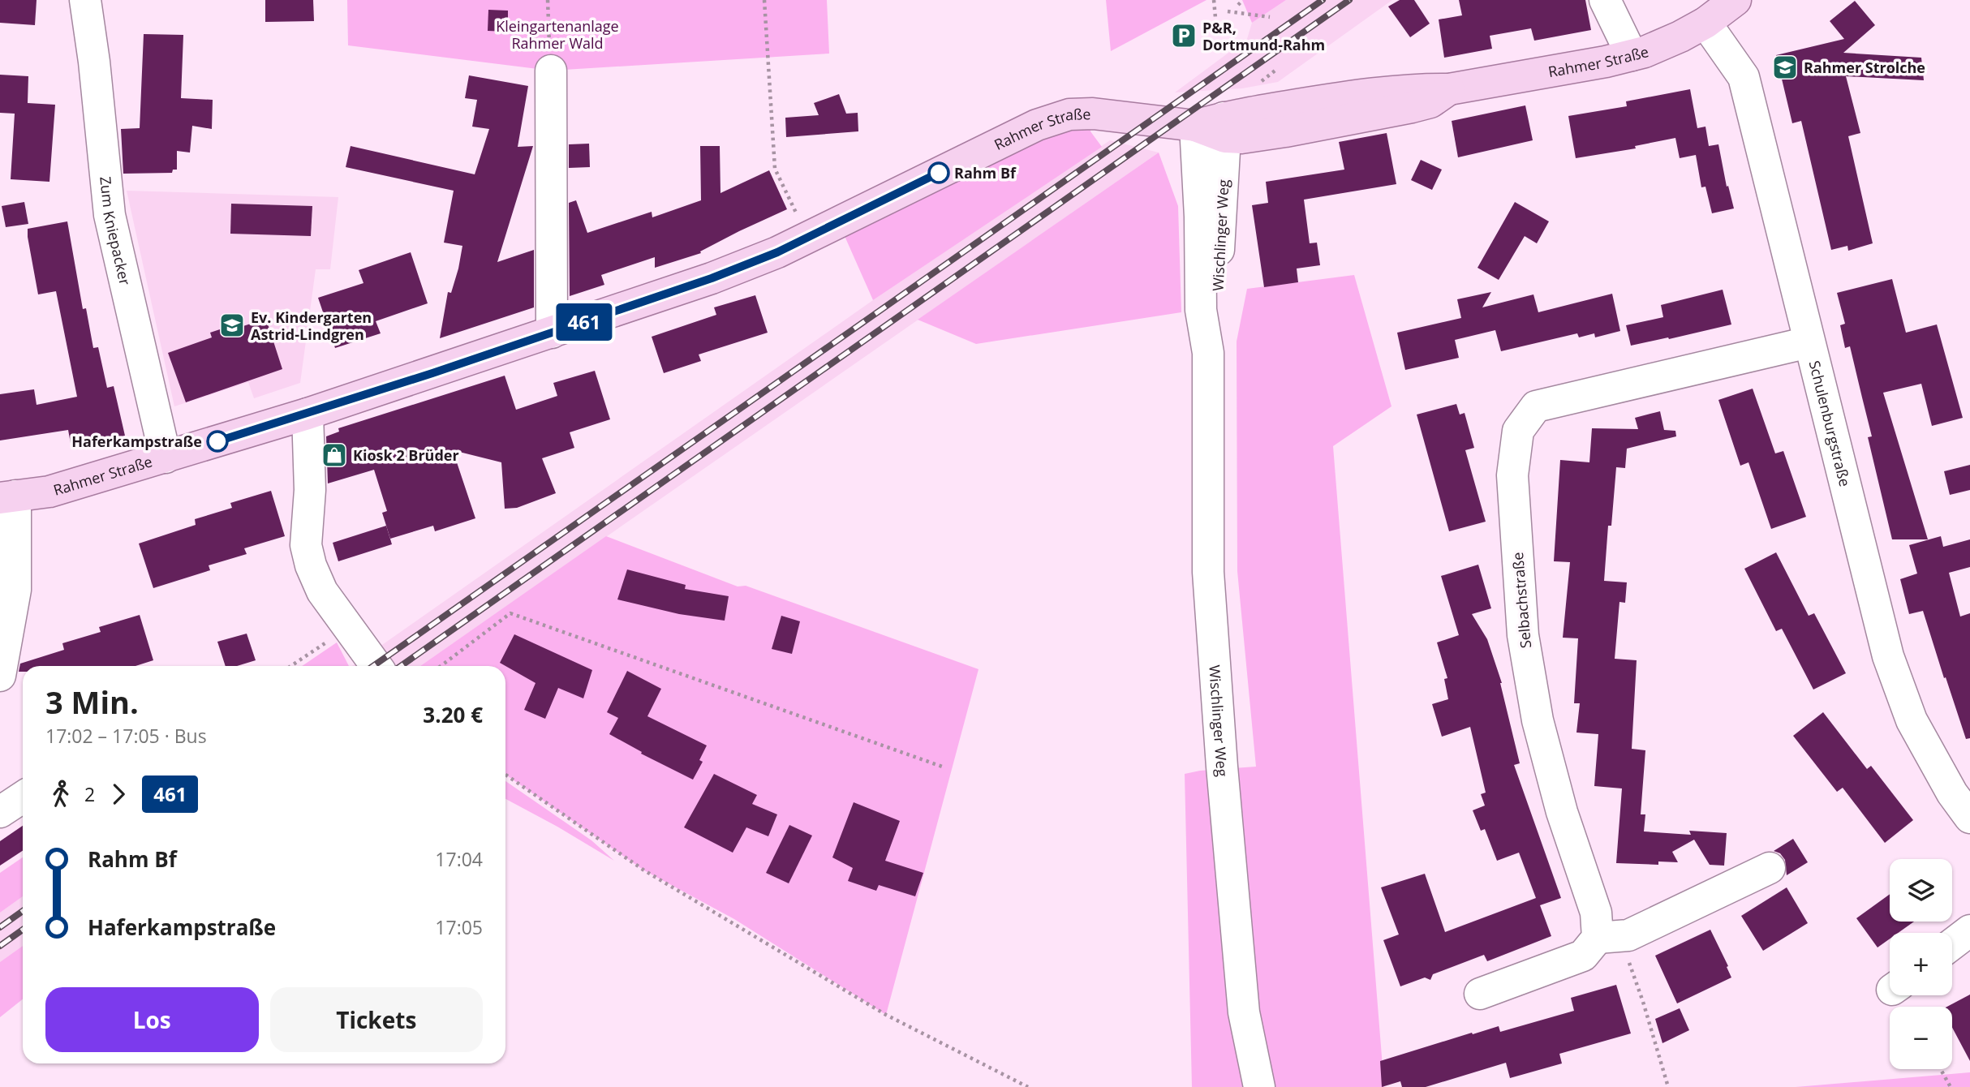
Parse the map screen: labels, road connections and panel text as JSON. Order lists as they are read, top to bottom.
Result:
{
  "streets": {
    "main road": ["Rahmer Straße"],
    "street": [
      "Zum Kniepacker",
      "Wischlinger Weg",
      "Schulenburgstraße",
      "Selbachstraße"
    ]
  },
  "crossings": [
    ["Rahmer Straße", "Zum Kniepacker"],
    ["Rahmer Straße", "Wischlinger Weg"],
    ["Rahmer Straße", "Schulenburgstraße"],
    ["Schulenburgstraße", "Selbachstraße"]
  ],
  "parks": ["Kleingartenanlage Rahmer Wald"],
  "places": {
    "parking": ["P&R, Dortmund-Rahm"],
    "school or university": ["Rahmer Strolche", "Ev. Kindergarten Astrid-Lindgren"],
    "other": ["Rahm Bf", "Haferkampstraße"],
    "shop": ["Kiosk 2 Brüder"]
  },
  "lines": ["bus line 461"],
  "page": {
    "on_map": "461",
    "heading": ["3 Min.", "17:02 – 17:05 · Bus", "3.20 €"],
    "legs": ["2", "461"],
    "list": [
      {
        "name": "Rahm Bf",
        "value": "17:04"
      },
      {
        "name": "Haferkampstraße",
        "value": "17:05"
      }
    ],
    "map_buttons": ["+", "−"],
    "buttons": ["Los", "Tickets"]
  }
}
